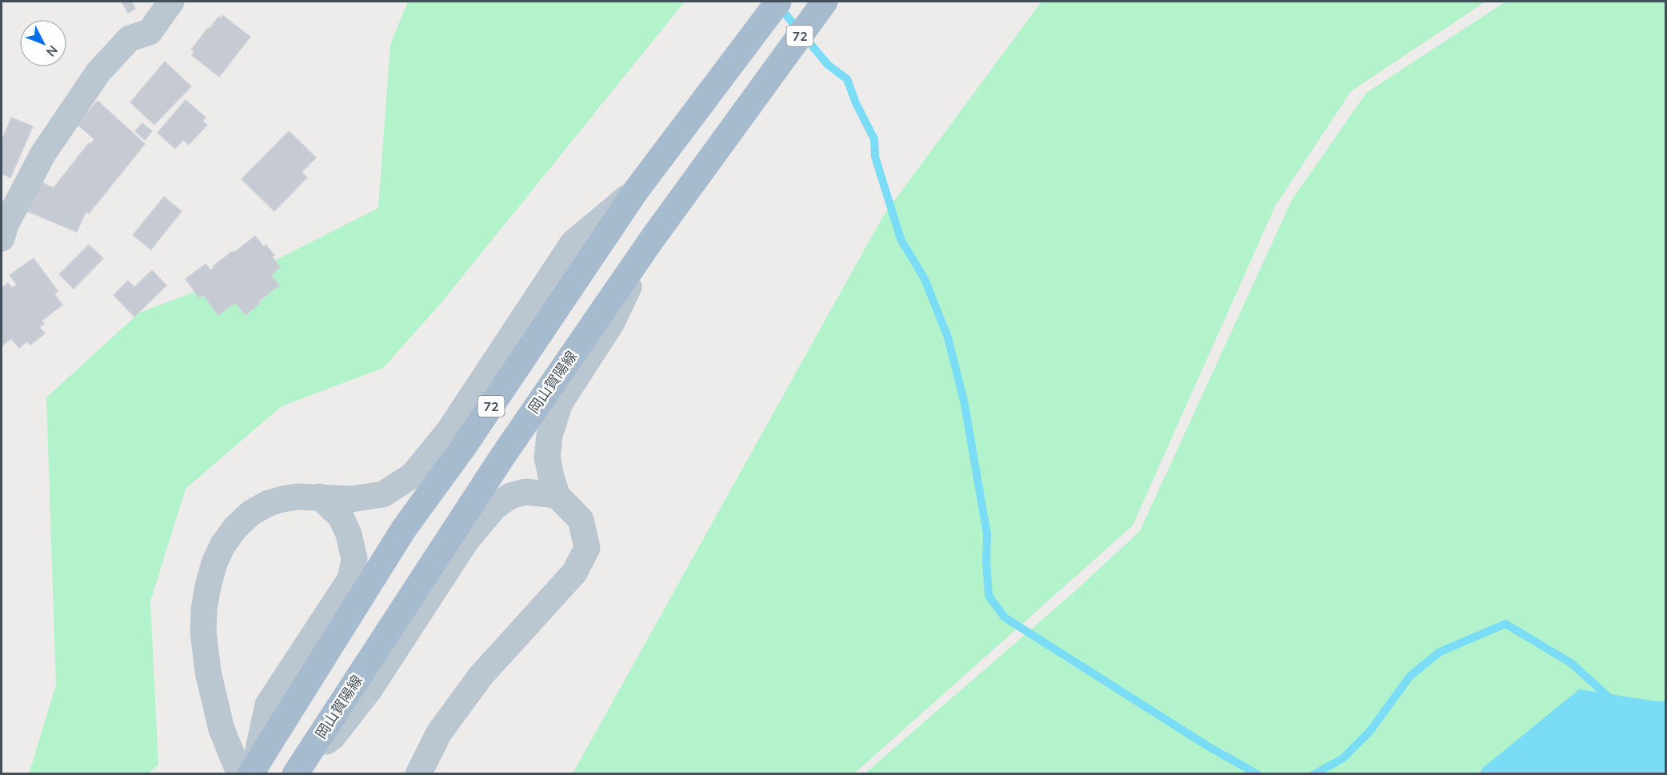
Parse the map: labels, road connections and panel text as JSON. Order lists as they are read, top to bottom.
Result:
{
  "streets": {
    "main road": ["72", "岡山賀陽線"]
  },
  "north": "bottom right"
}
